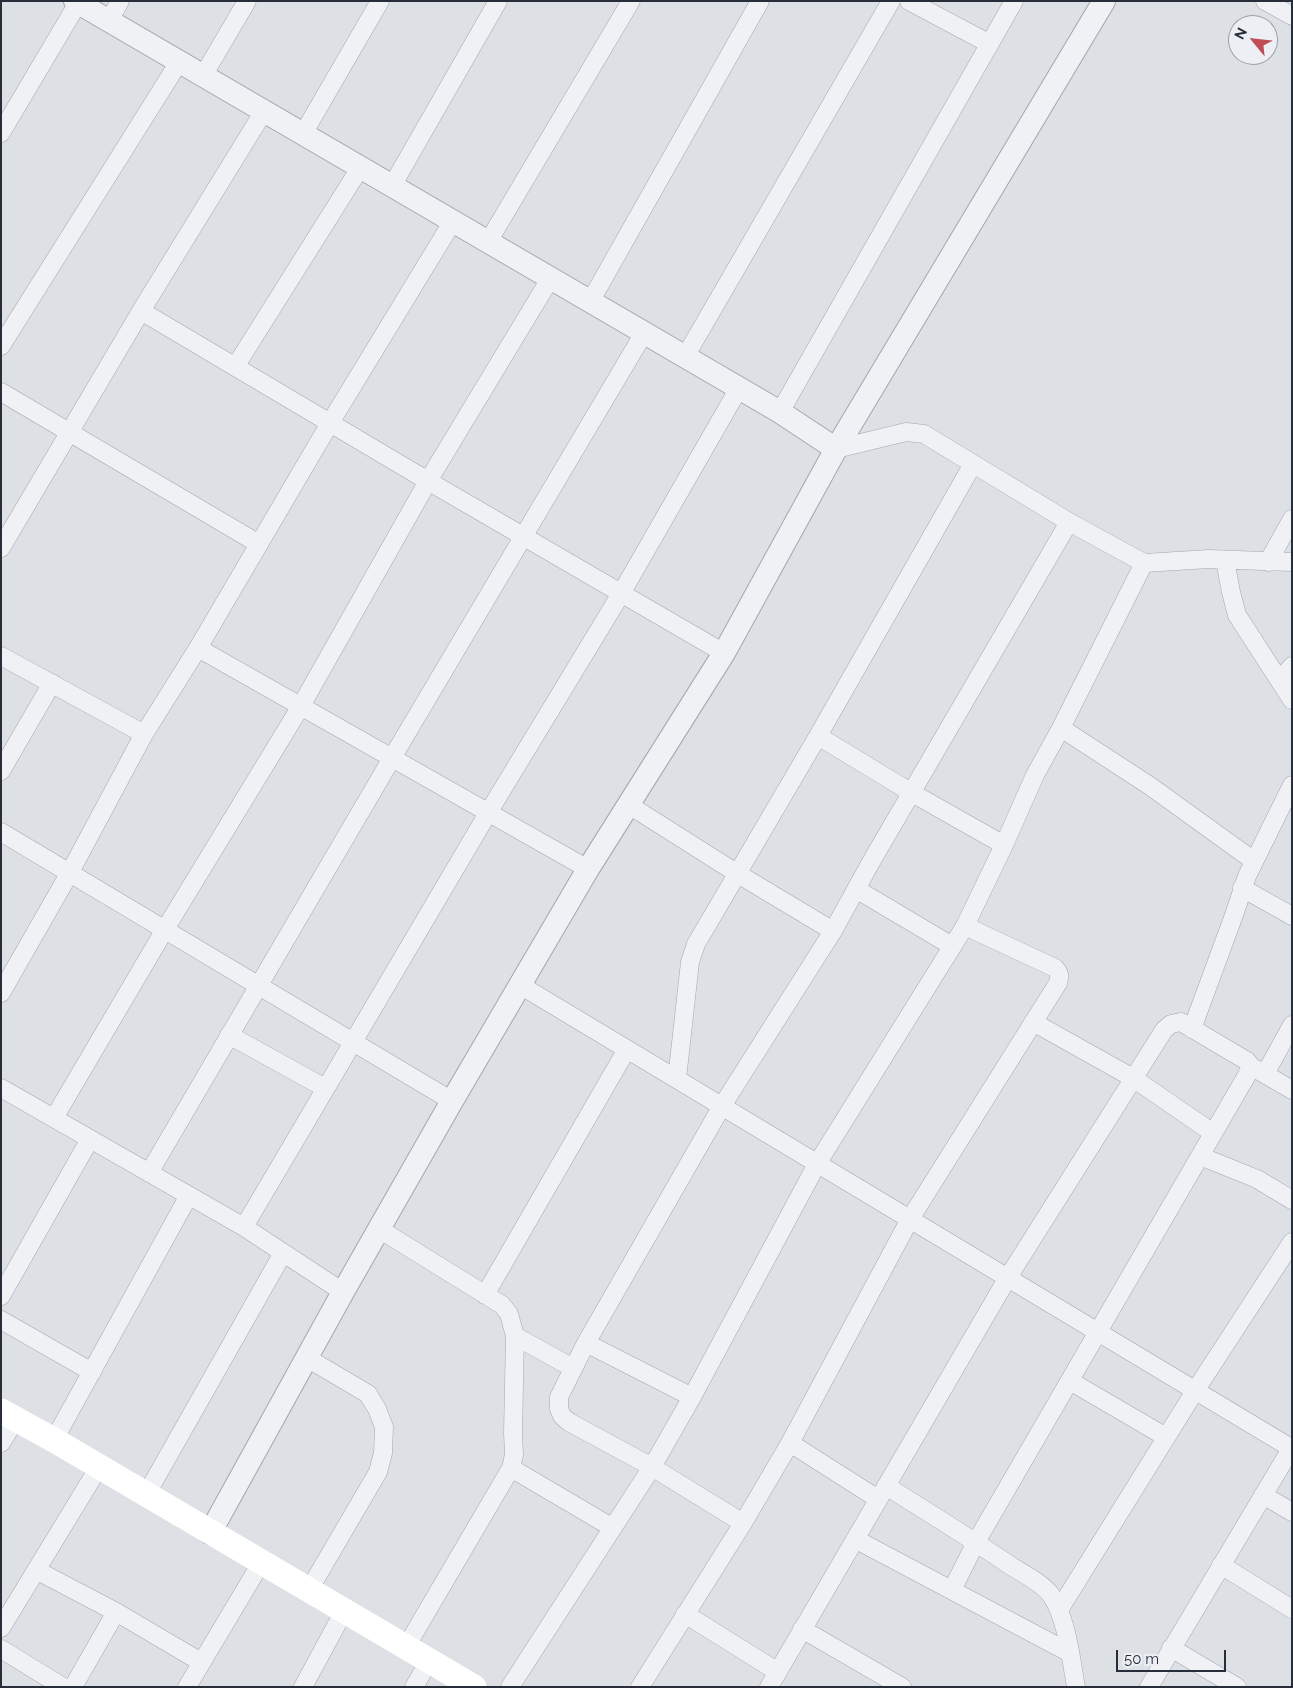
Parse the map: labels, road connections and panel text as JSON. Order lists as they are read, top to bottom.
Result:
{
  "scale_bar": "50 m",
  "north": "top left"
}
